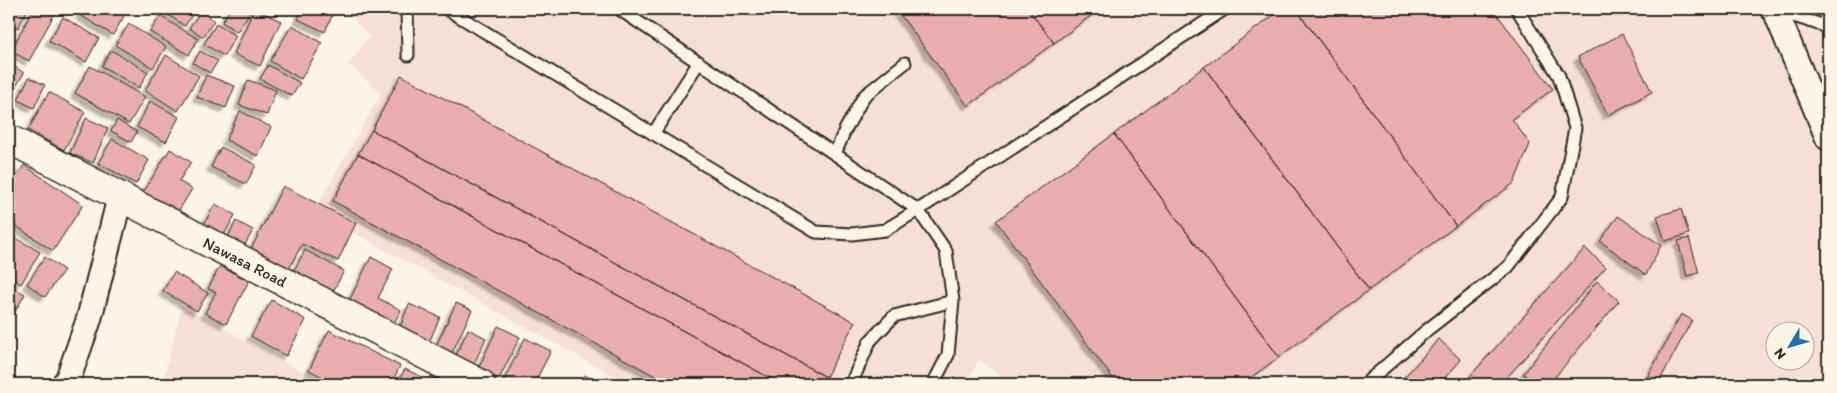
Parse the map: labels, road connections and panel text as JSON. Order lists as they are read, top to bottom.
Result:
{
  "streets": {
    "street": ["Nawasa Road"]
  },
  "north": "bottom left"
}
